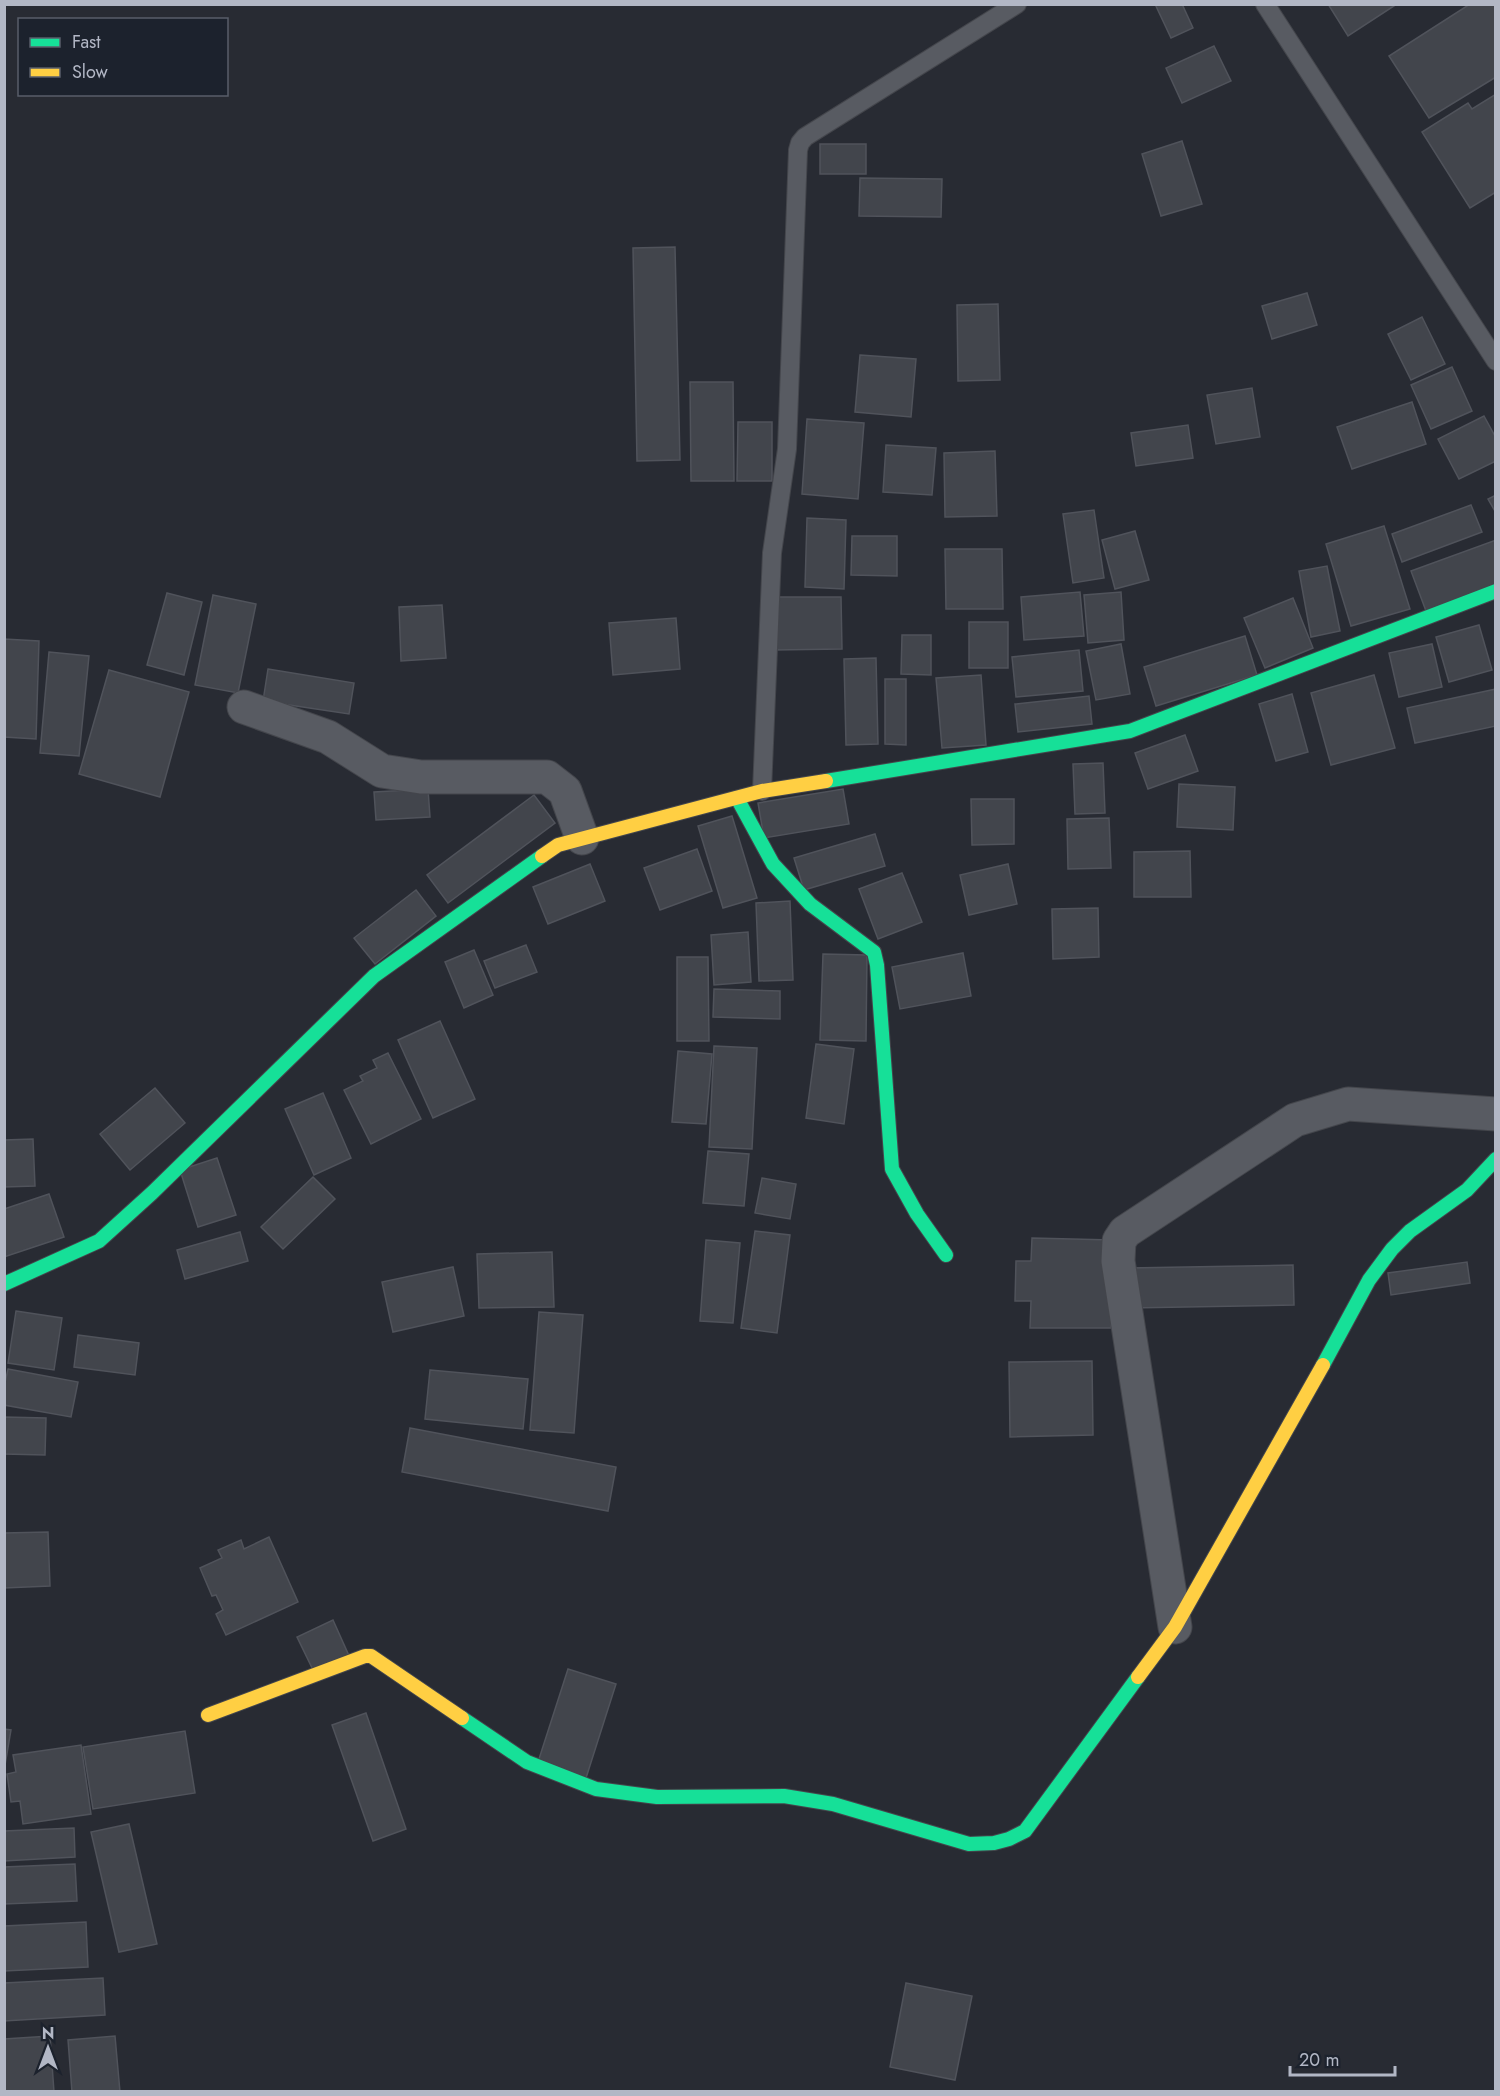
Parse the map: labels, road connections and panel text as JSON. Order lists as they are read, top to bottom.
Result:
{
  "legend": ["Fast", "Slow"],
  "scale_bar": "20 m",
  "north": "top"
}
